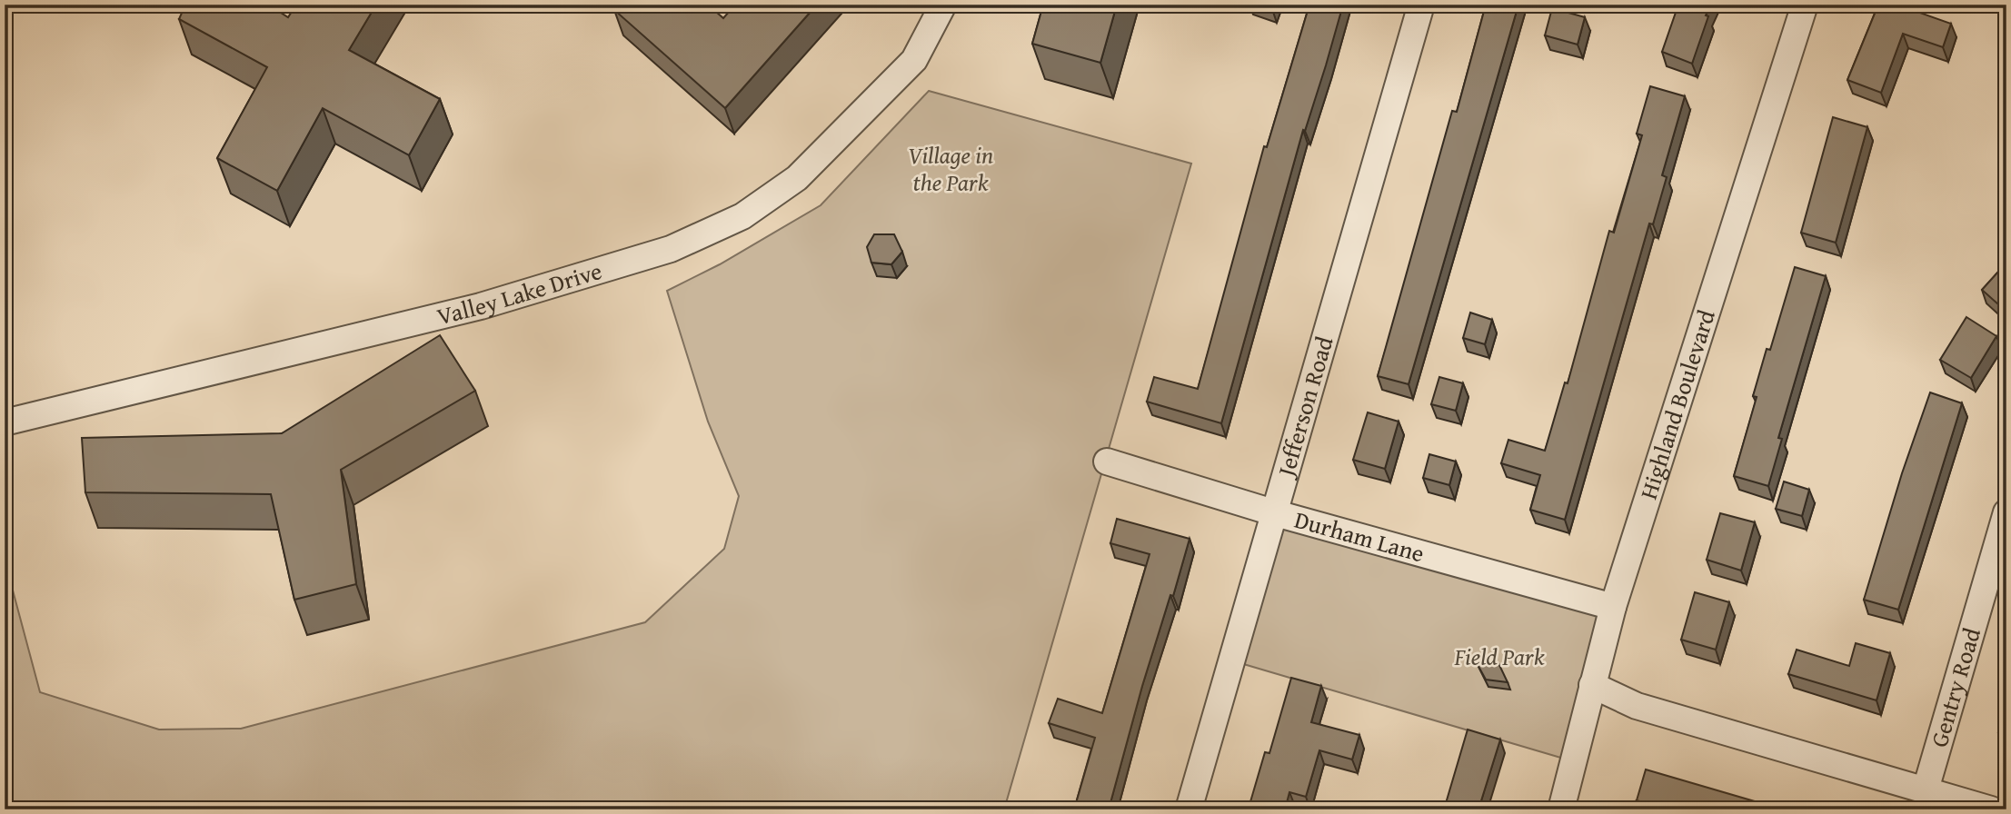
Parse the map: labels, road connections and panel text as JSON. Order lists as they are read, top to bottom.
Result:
{
  "streets": {
    "street": [
      "Valley Lake Drive",
      "Highland Boulevard",
      "Jefferson Road",
      "Durham Lane",
      "Gentry Road"
    ]
  },
  "crossings": [
    ["Highland Boulevard", "Durham Lane"],
    ["Jefferson Road", "Durham Lane"]
  ],
  "parks": ["Village in the Park", "Field Park"]
}
